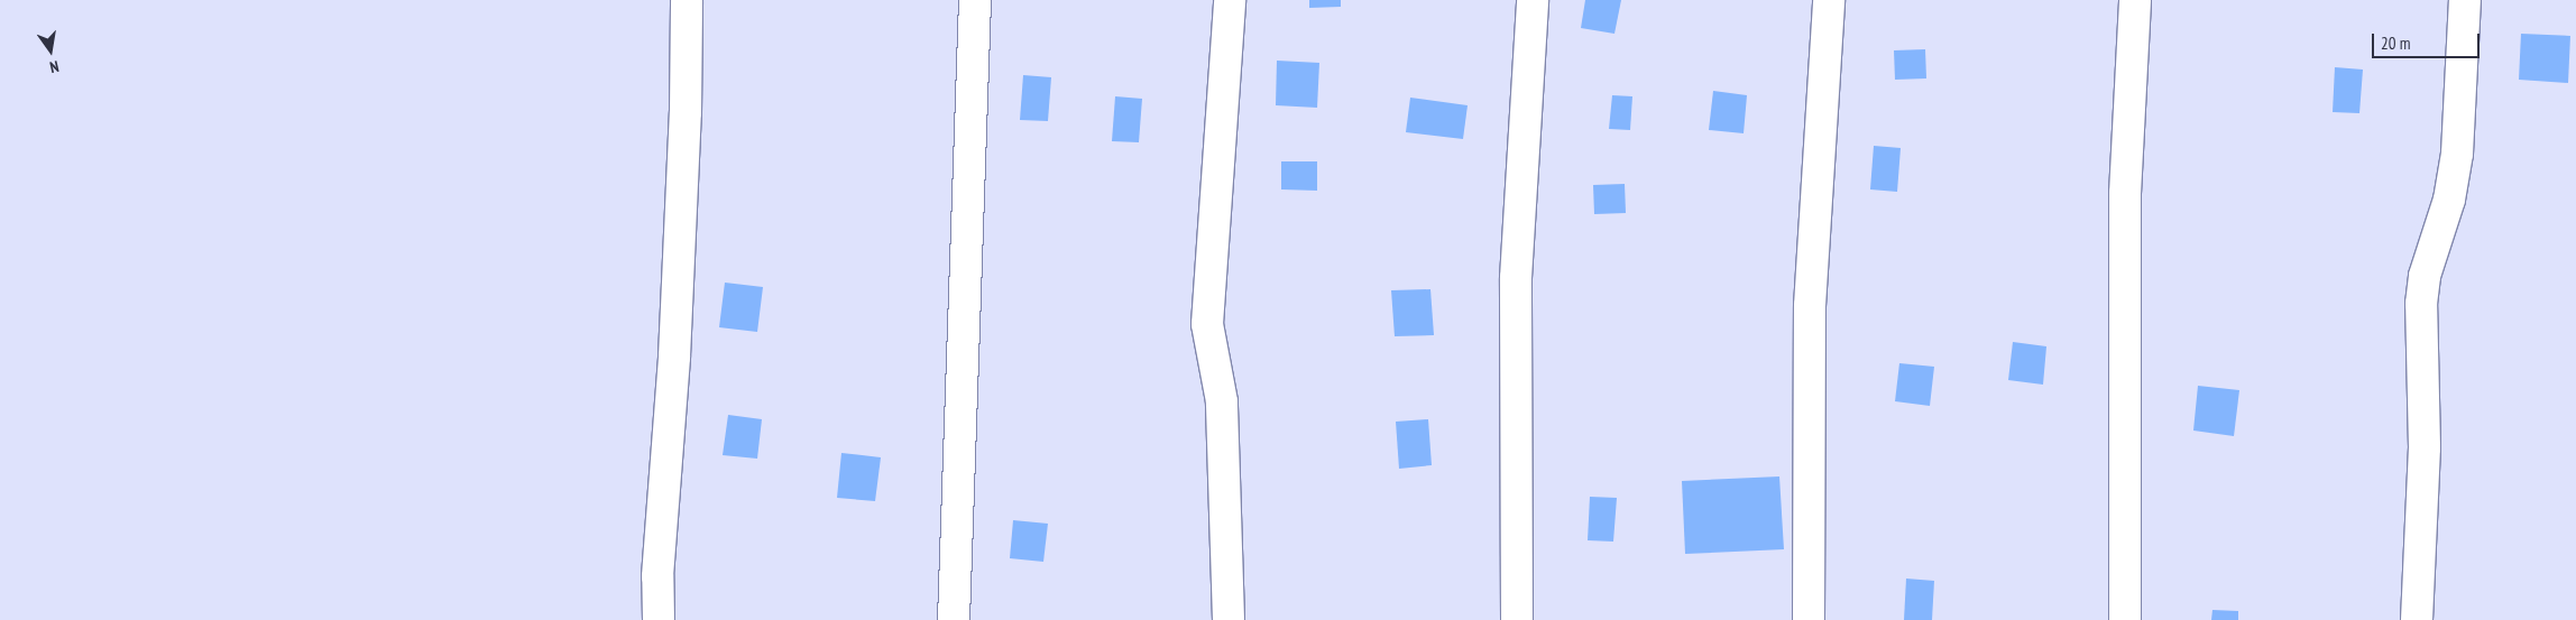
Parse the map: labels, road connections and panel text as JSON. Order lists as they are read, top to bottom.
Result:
{
  "scale_bar": "20 m",
  "north": "bottom"
}
